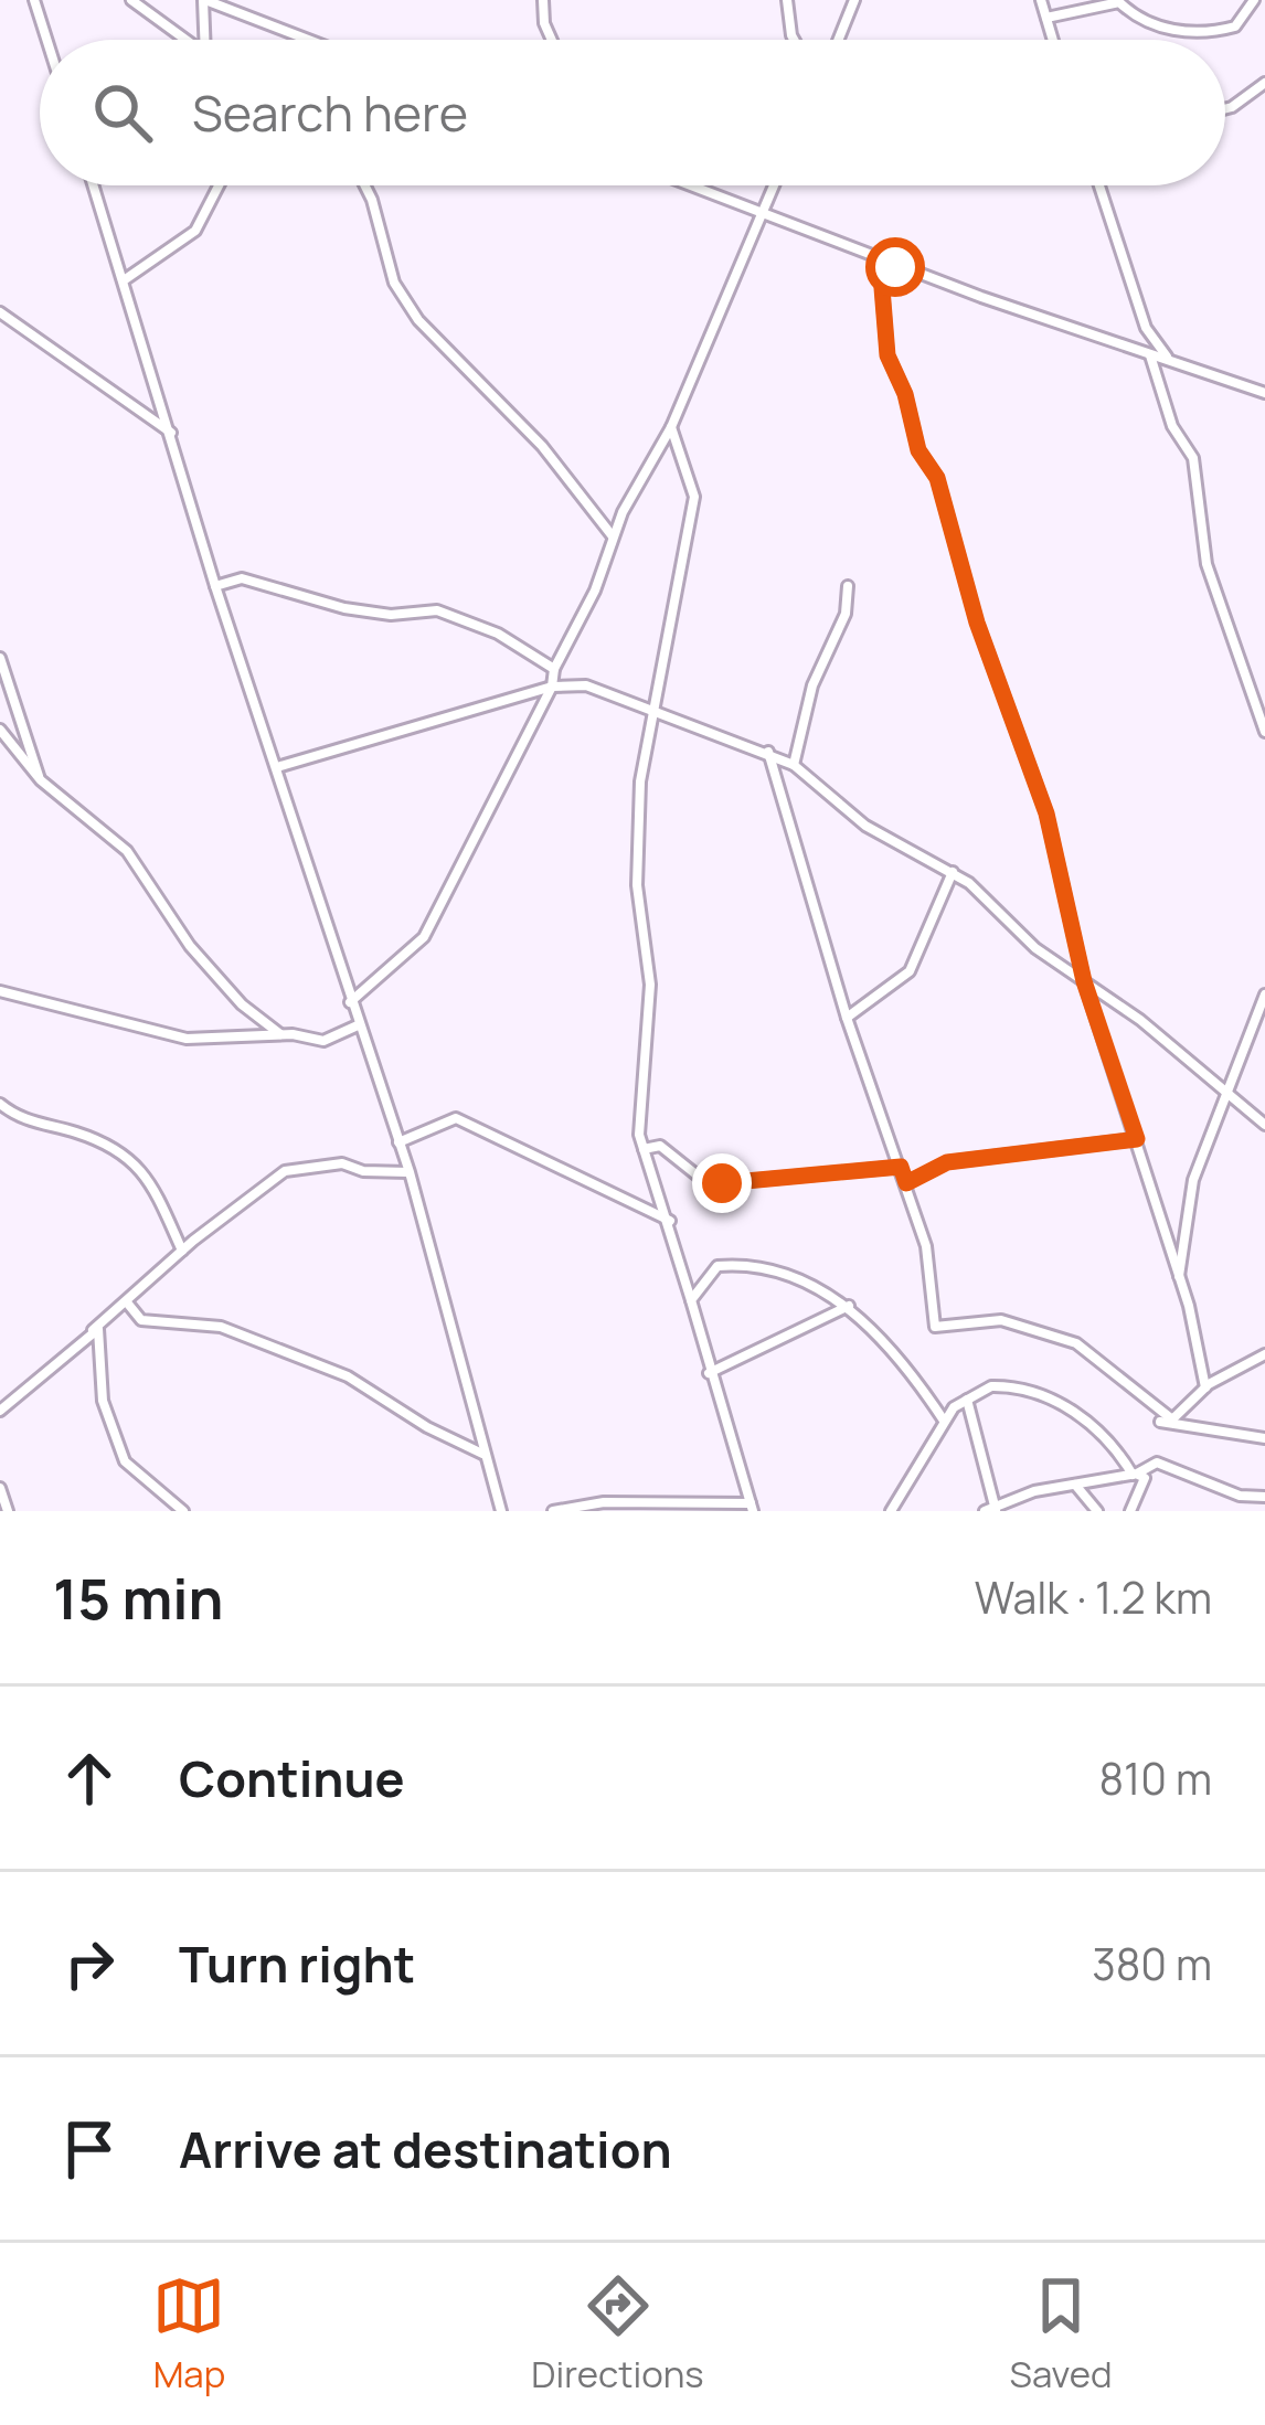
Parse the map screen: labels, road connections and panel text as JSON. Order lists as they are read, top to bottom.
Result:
{
  "page": {
    "search": "Search here",
    "heading": ["15 min", "Walk · 1.2 km"],
    "list": [
      ["Continue", "810 m"],
      ["Turn right", "380 m"],
      "Arrive at destination"
    ],
    "nav": ["Map", "Directions", "Saved"]
  }
}
